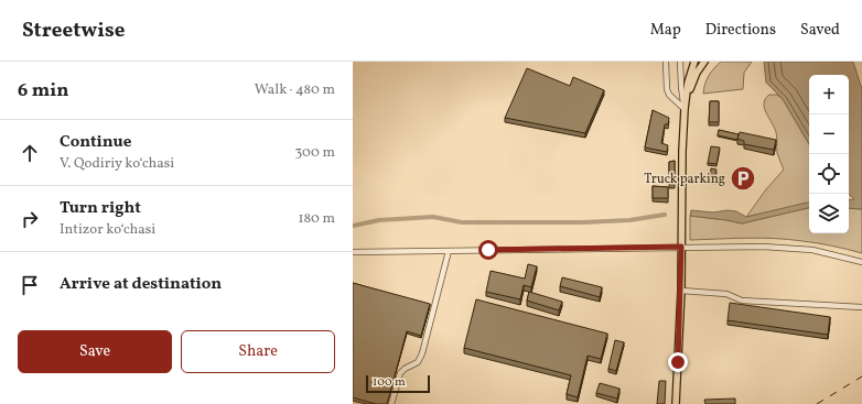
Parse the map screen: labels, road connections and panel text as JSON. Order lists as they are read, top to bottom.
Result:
{
  "places": {
    "parking": ["Truck parking"]
  },
  "scale_bar": "100 m",
  "page": {
    "header": "Streetwise",
    "nav": ["Map", "Directions", "Saved"],
    "heading": ["6 min", "Walk · 480 m"],
    "map_buttons": ["+", "−"],
    "list": [
      ["Continue", "V. Qodiriy ko‘chasi", "300 m"],
      ["Turn right", "Intizor ko‘chasi", "180 m"],
      "Arrive at destination"
    ],
    "buttons": ["Save", "Share"],
    "scale": "100 m"
  }
}
